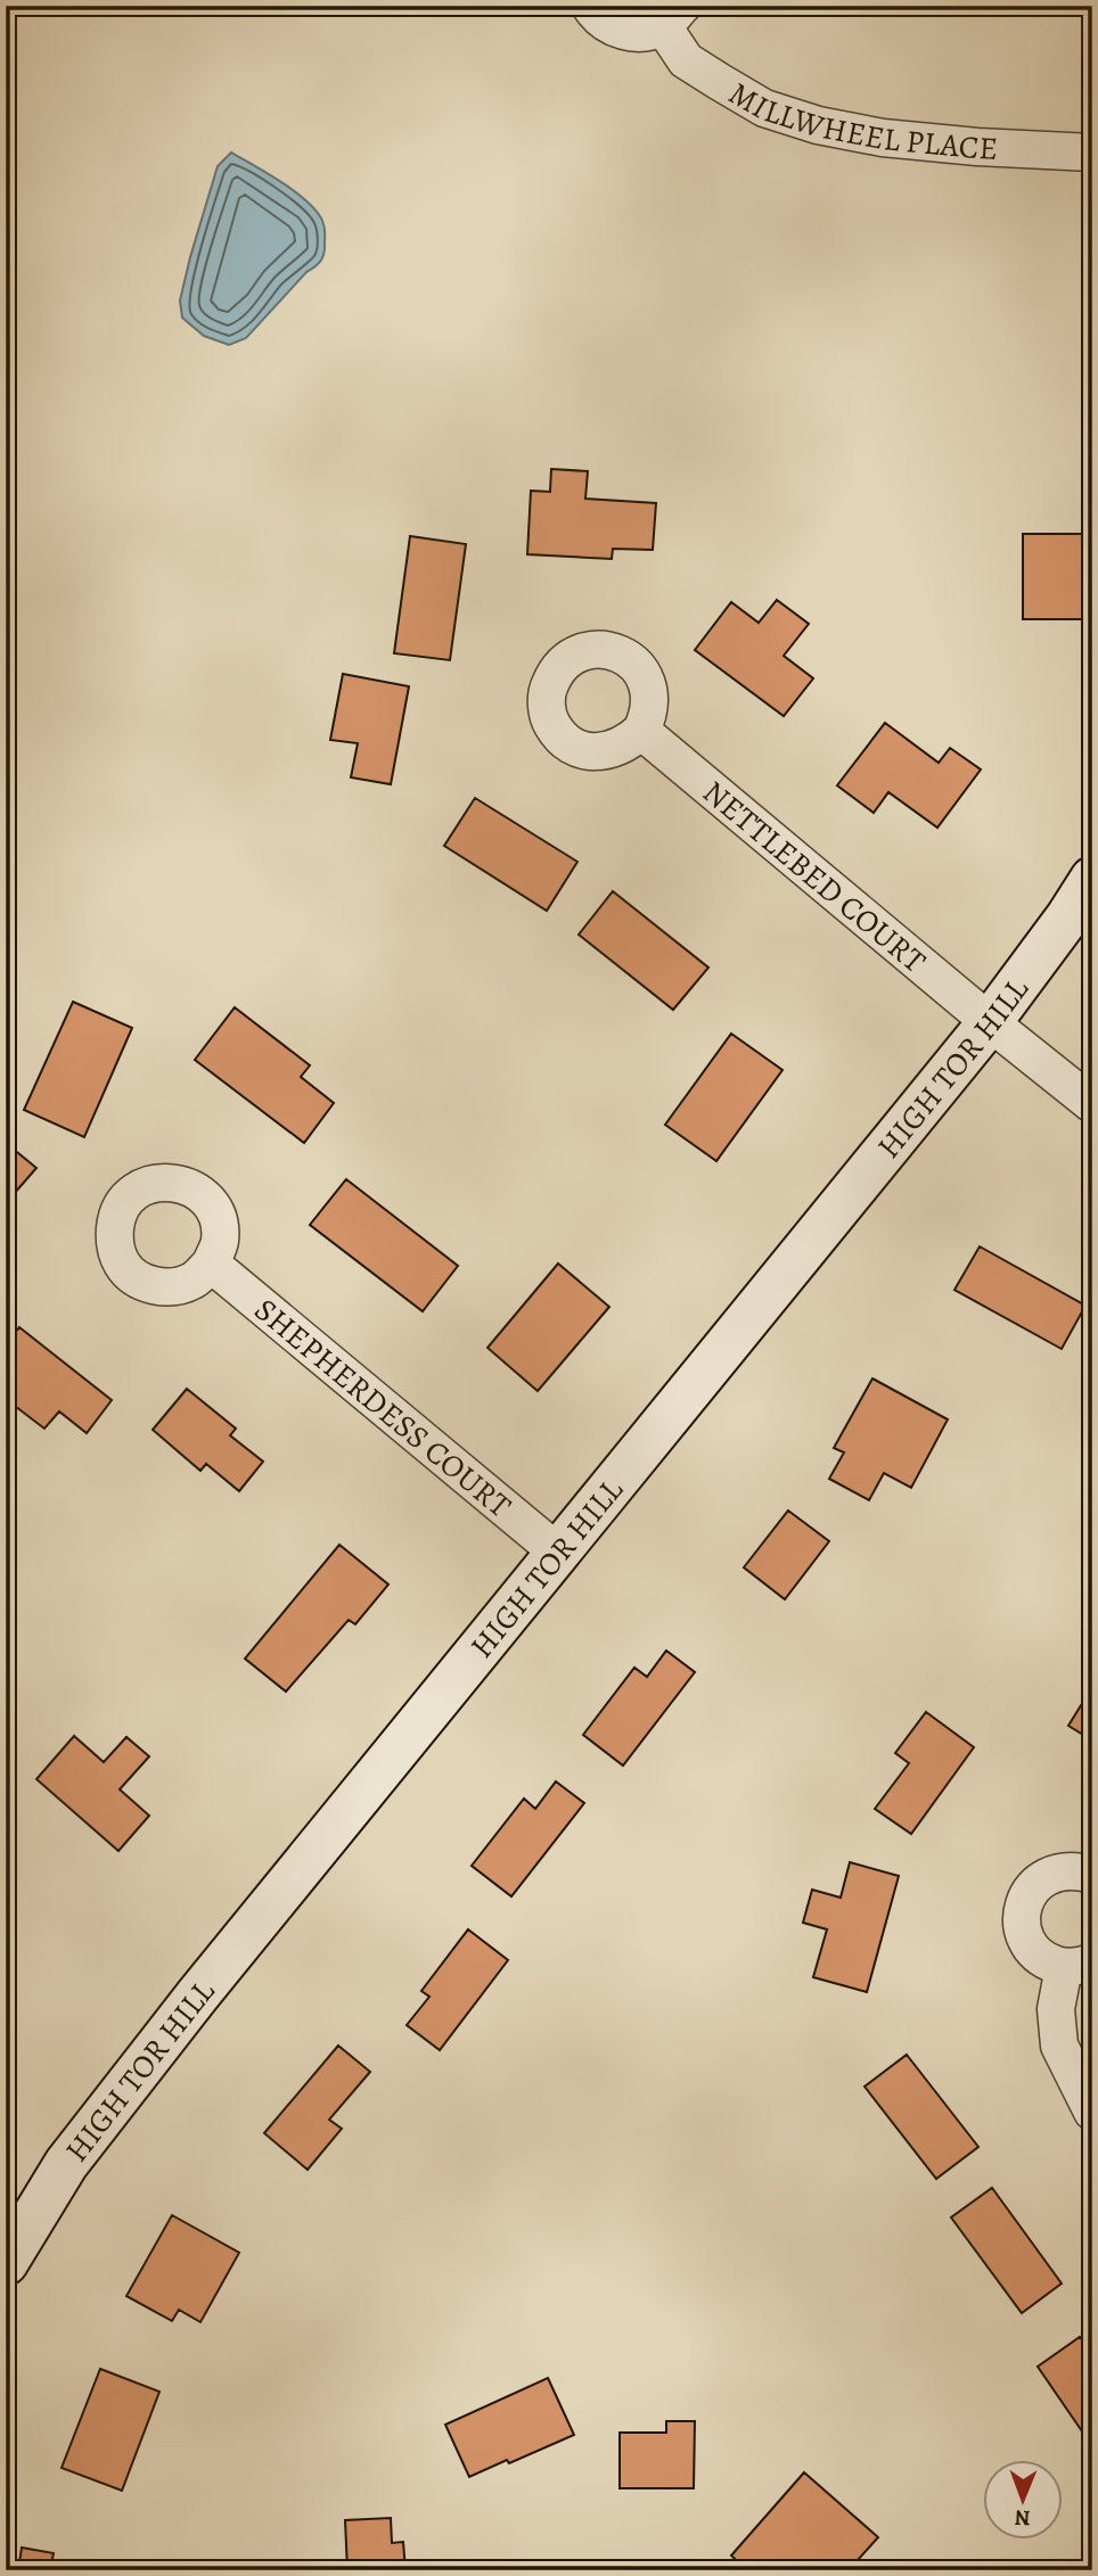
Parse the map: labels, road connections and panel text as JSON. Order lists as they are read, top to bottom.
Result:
{
  "streets": {
    "street": [
      "MILLWHEEL PLACE",
      "NETTLEBED COURT",
      "HIGH TOR HILL",
      "SHEPHERDESS COURT"
    ]
  },
  "crossings": [
    ["NETTLEBED COURT", "HIGH TOR HILL"],
    ["HIGH TOR HILL", "SHEPHERDESS COURT"]
  ],
  "north": "bottom"
}
